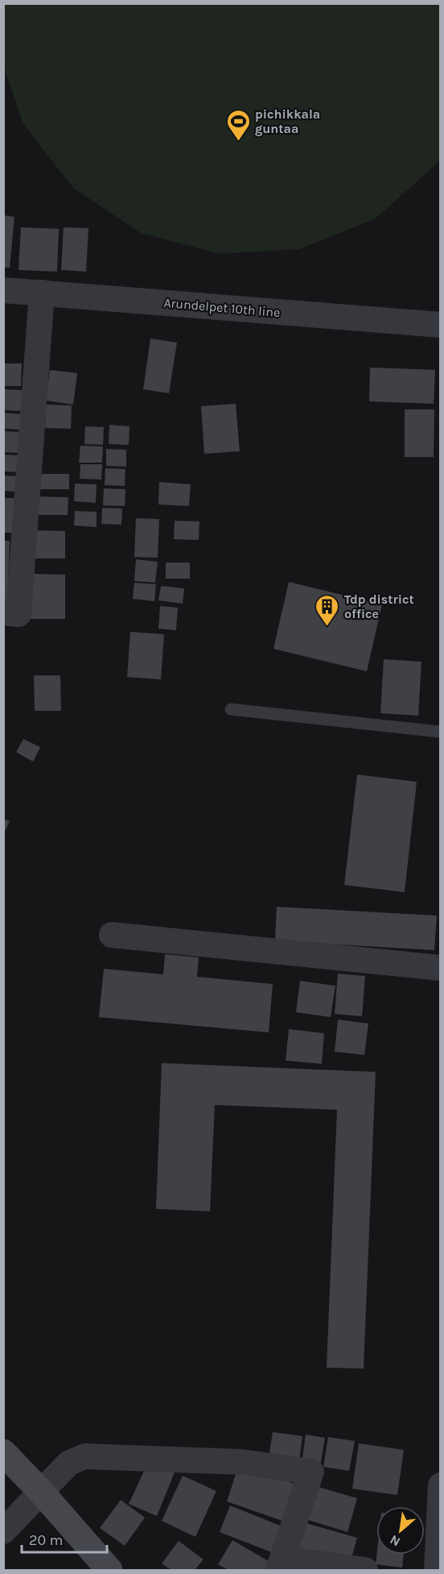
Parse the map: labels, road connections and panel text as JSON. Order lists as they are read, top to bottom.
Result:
{
  "streets": {
    "street": ["Arundelpet 10th line"]
  },
  "places": {
    "sports": ["pichikkala guntaa"],
    "building": ["Tdp district office"]
  },
  "scale_bar": "20 m",
  "north": "bottom left"
}
